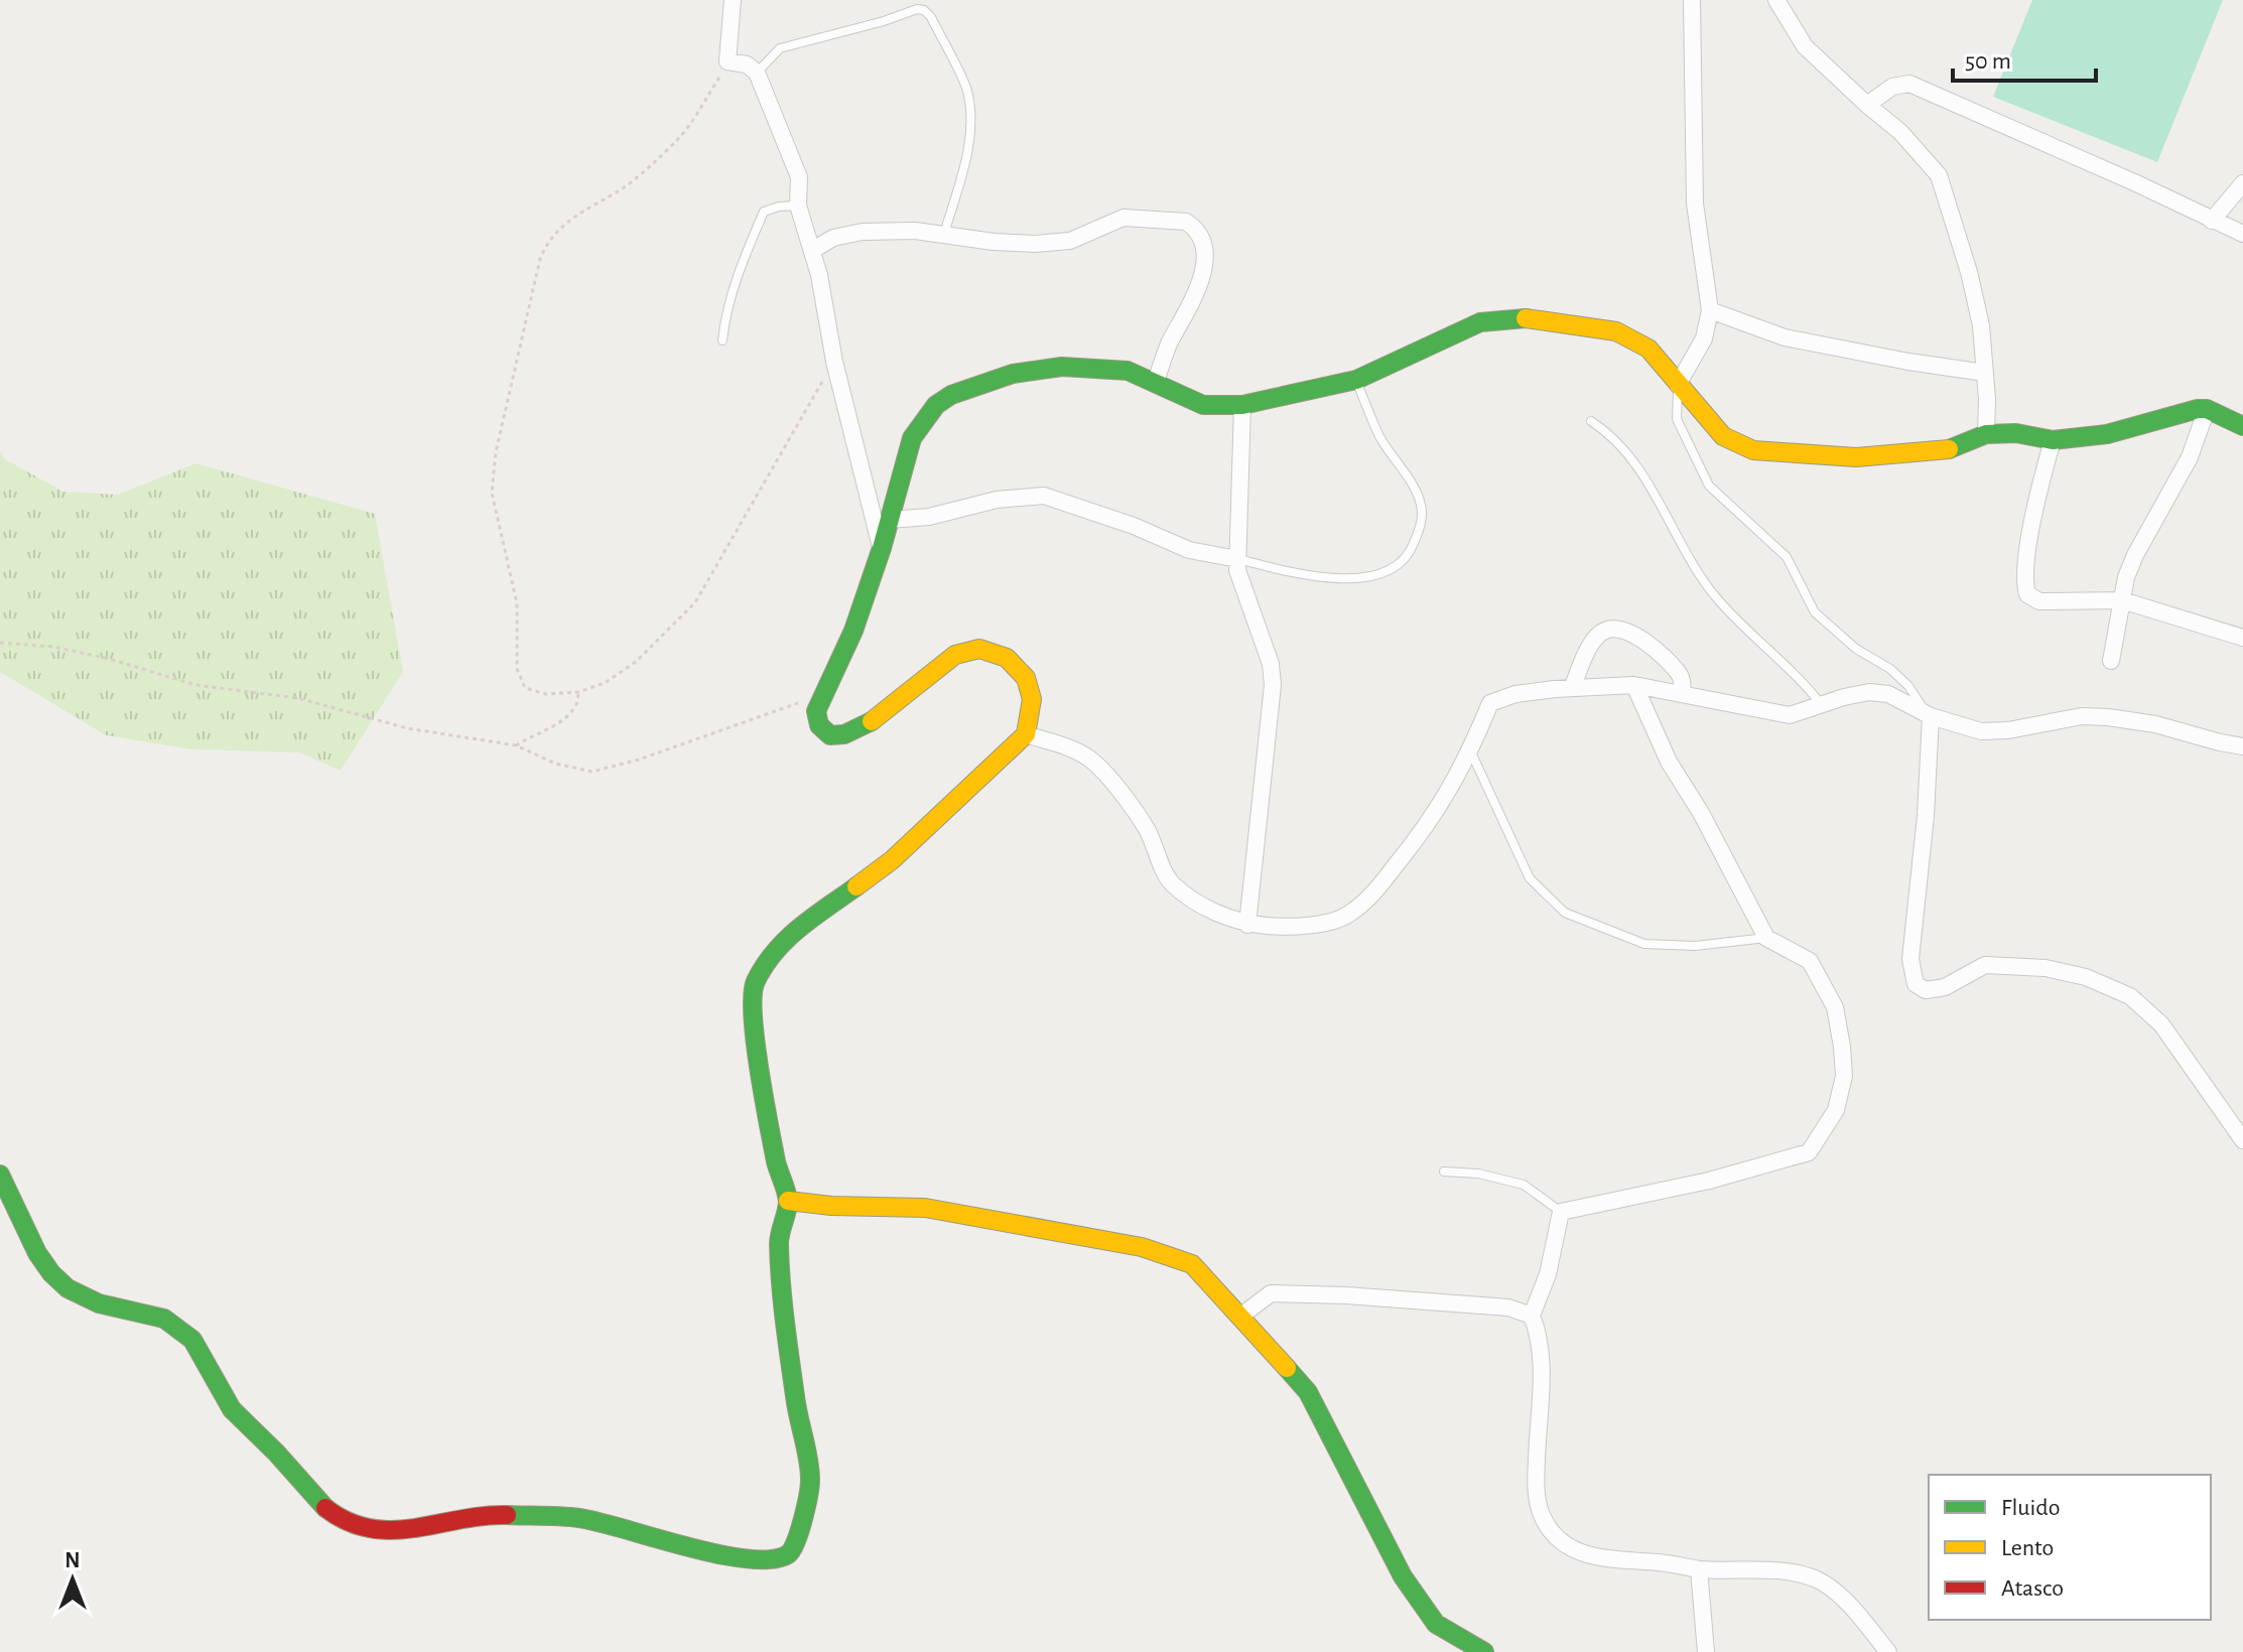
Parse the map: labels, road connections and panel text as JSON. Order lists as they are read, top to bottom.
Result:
{
  "legend": ["Fluido", "Lento", "Atasco"],
  "scale_bar": "50 m",
  "north": "top"
}
